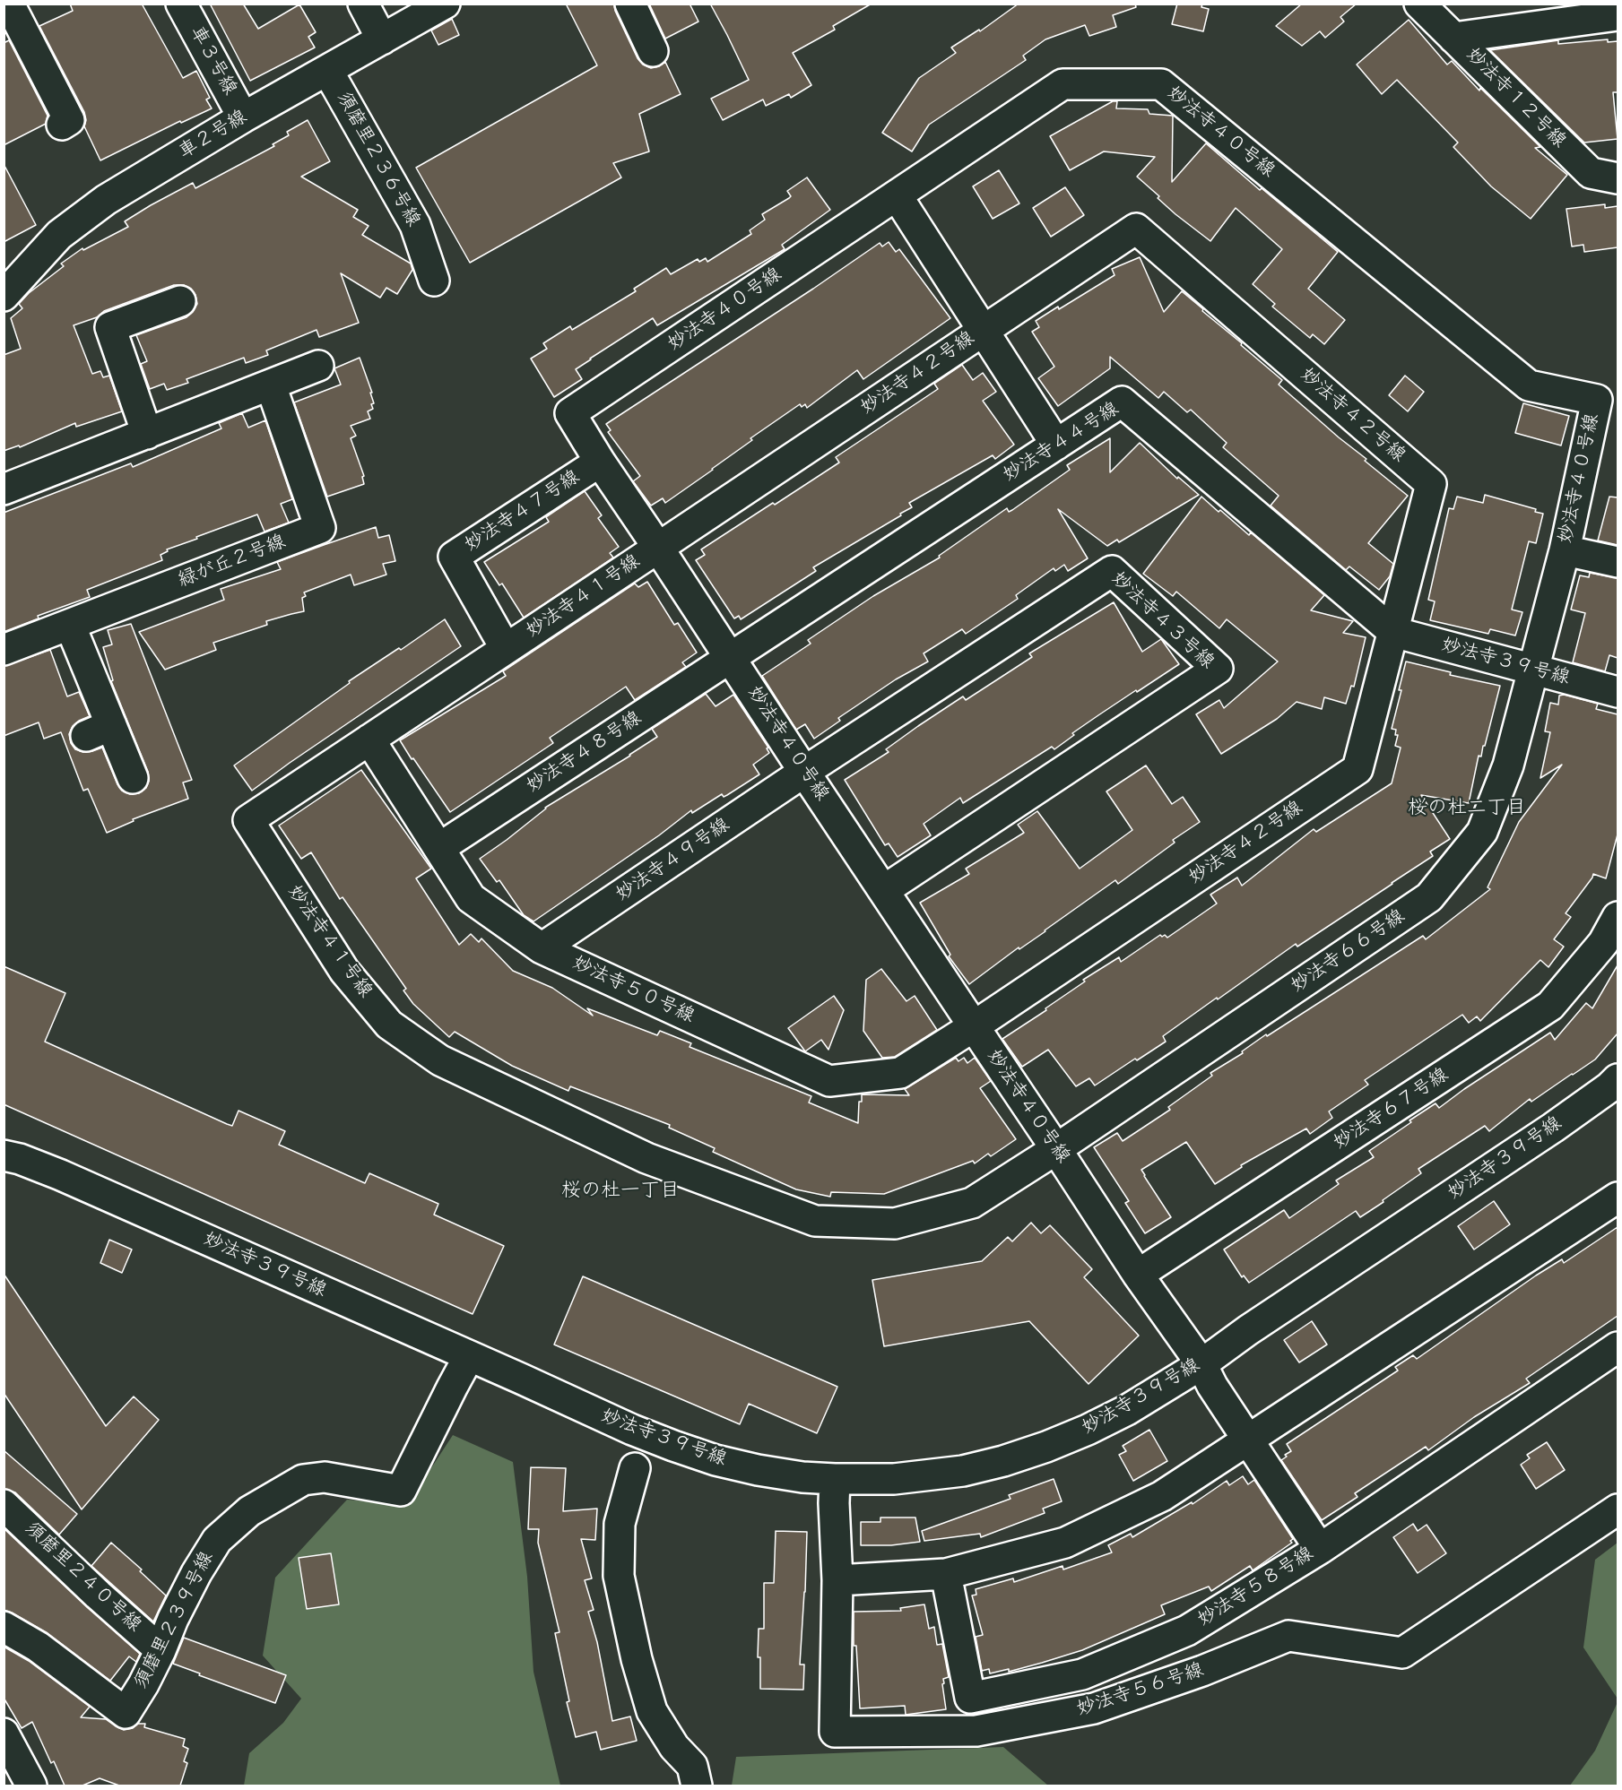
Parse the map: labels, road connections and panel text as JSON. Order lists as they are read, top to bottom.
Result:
{
  "streets": {
    "street": [
      "車３号線",
      "妙法寺１２号線",
      "妙法寺４０号線",
      "車２号線",
      "須磨里２３６号線",
      "妙法寺４２号線",
      "妙法寺４４号線",
      "妙法寺４７号線",
      "緑が丘２号線",
      "妙法寺４１号線",
      "妙法寺４３号線",
      "妙法寺３９号線",
      "妙法寺４８号線",
      "妙法寺４９号線",
      "妙法寺６６号線",
      "妙法寺５０号線",
      "妙法寺６７号線",
      "須磨里２４０号線",
      "妙法寺５８号線",
      "須磨里２３９号線",
      "妙法寺５６号線"
    ]
  },
  "crossings": [
    ["車３号線", "車２号線"],
    ["妙法寺４０号線", "妙法寺４２号線"],
    ["妙法寺４０号線", "妙法寺４４号線"],
    ["妙法寺４０号線", "妙法寺４７号線"],
    ["妙法寺４０号線", "妙法寺４１号線"],
    ["妙法寺４０号線", "妙法寺４３号線"],
    ["妙法寺４０号線", "妙法寺３９号線"],
    ["妙法寺４０号線", "妙法寺４８号線"],
    ["妙法寺４０号線", "妙法寺４９号線"],
    ["妙法寺４０号線", "妙法寺６６号線"],
    ["妙法寺４０号線", "妙法寺５０号線"],
    ["妙法寺４０号線", "妙法寺６７号線"],
    ["妙法寺４０号線", "妙法寺５８号線"],
    ["車２号線", "須磨里２３６号線"],
    ["妙法寺４２号線", "妙法寺４４号線"],
    ["妙法寺４２号線", "妙法寺４１号線"],
    ["妙法寺４２号線", "妙法寺３９号線"],
    ["妙法寺４２号線", "妙法寺５０号線"],
    ["妙法寺４４号線", "妙法寺３９号線"],
    ["妙法寺４４号線", "妙法寺４８号線"],
    ["妙法寺４７号線", "妙法寺４１号線"],
    ["妙法寺４１号線", "妙法寺６６号線"],
    ["妙法寺４１号線", "妙法寺５０号線"],
    ["妙法寺４３号線", "妙法寺４９号線"],
    ["妙法寺３９号線", "妙法寺６６号線"],
    ["妙法寺３９号線", "須磨里２３９号線"],
    ["妙法寺３９号線", "妙法寺５６号線"],
    ["妙法寺４８号線", "妙法寺５０号線"],
    ["妙法寺４９号線", "妙法寺５０号線"],
    ["須磨里２４０号線", "須磨里２３９号線"]
  ],
  "districts": ["桜の杜二丁目", "桜の杜一丁目"]
}
